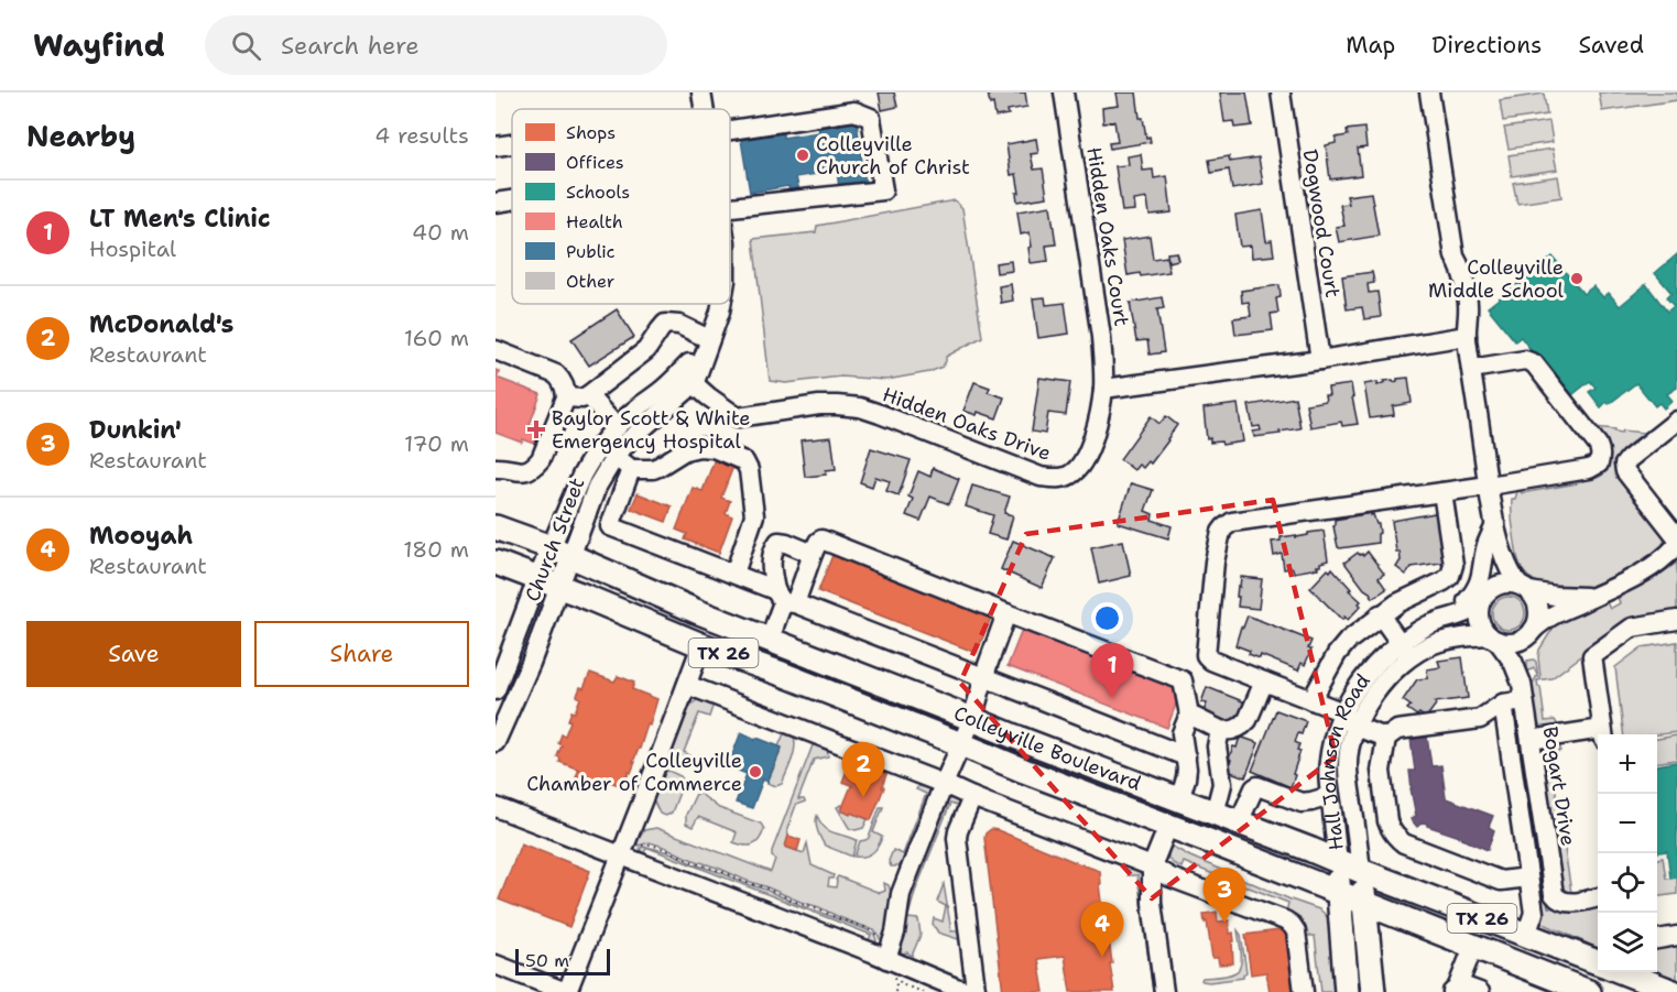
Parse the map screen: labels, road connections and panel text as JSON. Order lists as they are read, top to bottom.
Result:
{
  "streets": {
    "main road": ["TX 26", "Colleyville Boulevard", "Hall Johnson Road"],
    "street": [
      "Dogwood Court",
      "Hidden Oaks Court",
      "Hidden Oaks Drive",
      "Church Street",
      "Bogart Drive"
    ]
  },
  "crossings": [
    ["Hidden Oaks Court", "Hidden Oaks Drive"],
    ["Hidden Oaks Drive", "Church Street"],
    ["Church Street", "Colleyville Boulevard"],
    ["Colleyville Boulevard", "Hall Johnson Road"],
    ["Hall Johnson Road", "Bogart Drive"]
  ],
  "places": {
    "other": ["Colleyville Church of Christ", "Colleyville Middle School", "Colleyville Chamber of Commerce"],
    "health": ["Baylor Scott & White Emergency Hospital"]
  },
  "legend": [
    "Shops",
    "Offices",
    "Schools",
    "Health",
    "Public",
    "Other"
  ],
  "scale_bar": "50 m",
  "page": {
    "header": "Wayfind",
    "search": "Search here",
    "nav": ["Map", "Directions", "Saved"],
    "heading": ["Nearby", "4 results"],
    "list": [
      {
        "mark": "1",
        "name": "LT Men's Clinic",
        "note": "Hospital",
        "value": "40 m"
      },
      {
        "mark": "2",
        "name": "McDonald's",
        "note": "Restaurant",
        "value": "160 m"
      },
      {
        "mark": "3",
        "name": "Dunkin'",
        "note": "Restaurant",
        "value": "170 m"
      },
      {
        "mark": "4",
        "name": "Mooyah",
        "note": "Restaurant",
        "value": "180 m"
      }
    ],
    "buttons": ["Save", "Share"],
    "pins": [
      "1",
      "2",
      "3",
      "4"
    ],
    "map_buttons": ["+", "−"],
    "scale": "50 m"
  }
}
